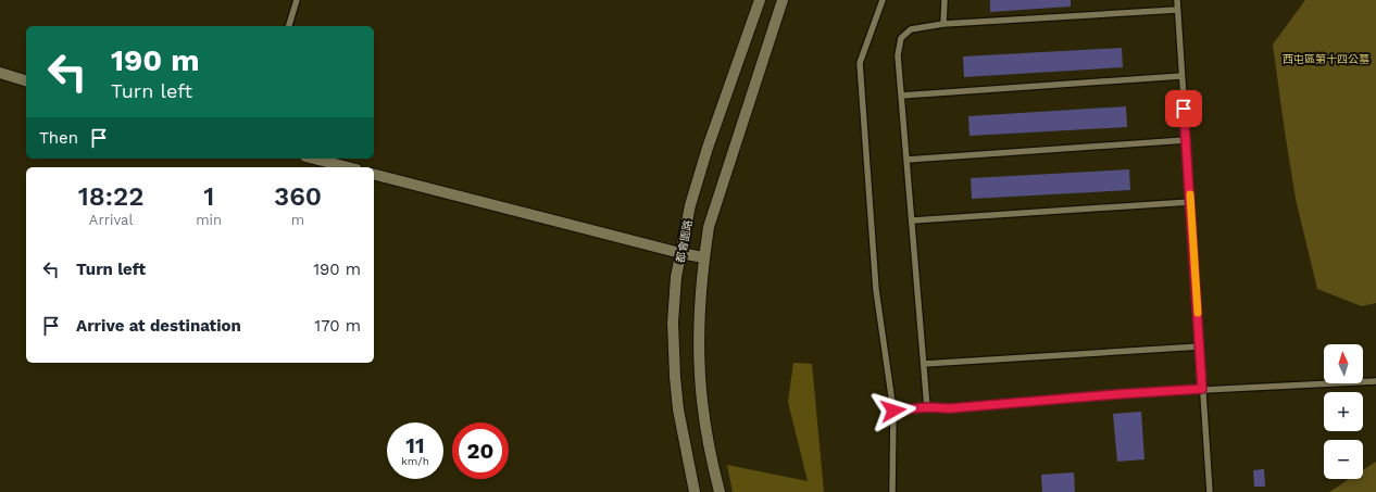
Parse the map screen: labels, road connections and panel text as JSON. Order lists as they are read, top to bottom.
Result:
{
  "streets": {
    "street": ["都會園路"]
  },
  "parks": ["西屯區第十四公墓"],
  "north": "top",
  "page": {
    "turn": ["190 m", "Turn left"],
    "then": "Then",
    "eta": [
      "18:22",
      "Arrival",
      "1",
      "min",
      "360",
      "m"
    ],
    "list": [
      {
        "name": "Turn left",
        "value": "190 m"
      },
      {
        "name": "Arrive at destination",
        "value": "170 m"
      }
    ],
    "map_buttons": ["+", "−"],
    "speed": "11 km/h",
    "limit": "20"
  }
}
